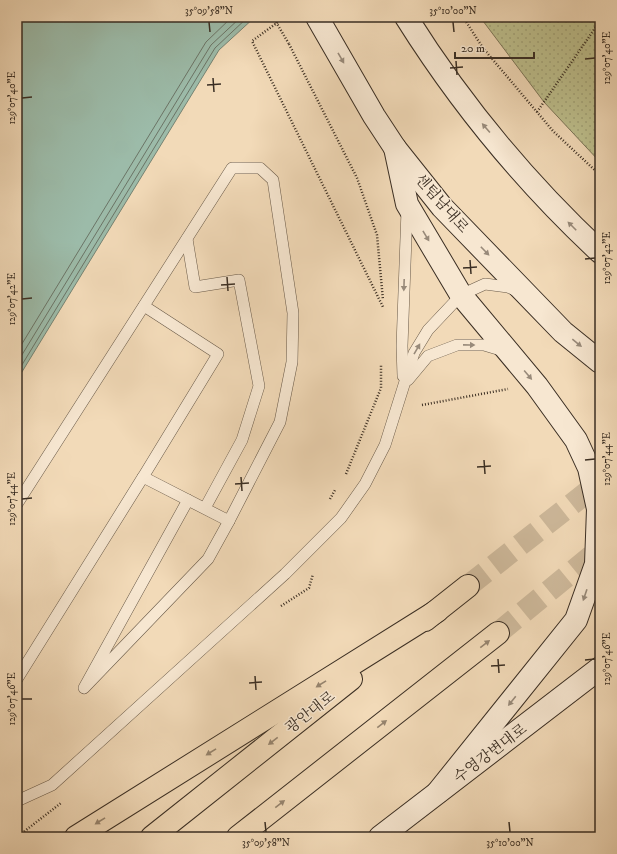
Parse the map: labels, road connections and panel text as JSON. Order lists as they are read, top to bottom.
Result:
{
  "streets": {
    "highway": ["광안대로"],
    "main road": ["센텀남대로", "수영강변대로"]
  },
  "scale_bar": "20 m",
  "coordinates": [
    "35°09'58\"N",
    "35°10'00\"N",
    "129°07'40\"E",
    "129°07'42\"E",
    "129°07'44\"E",
    "129°07'46\"E"
  ]
}
